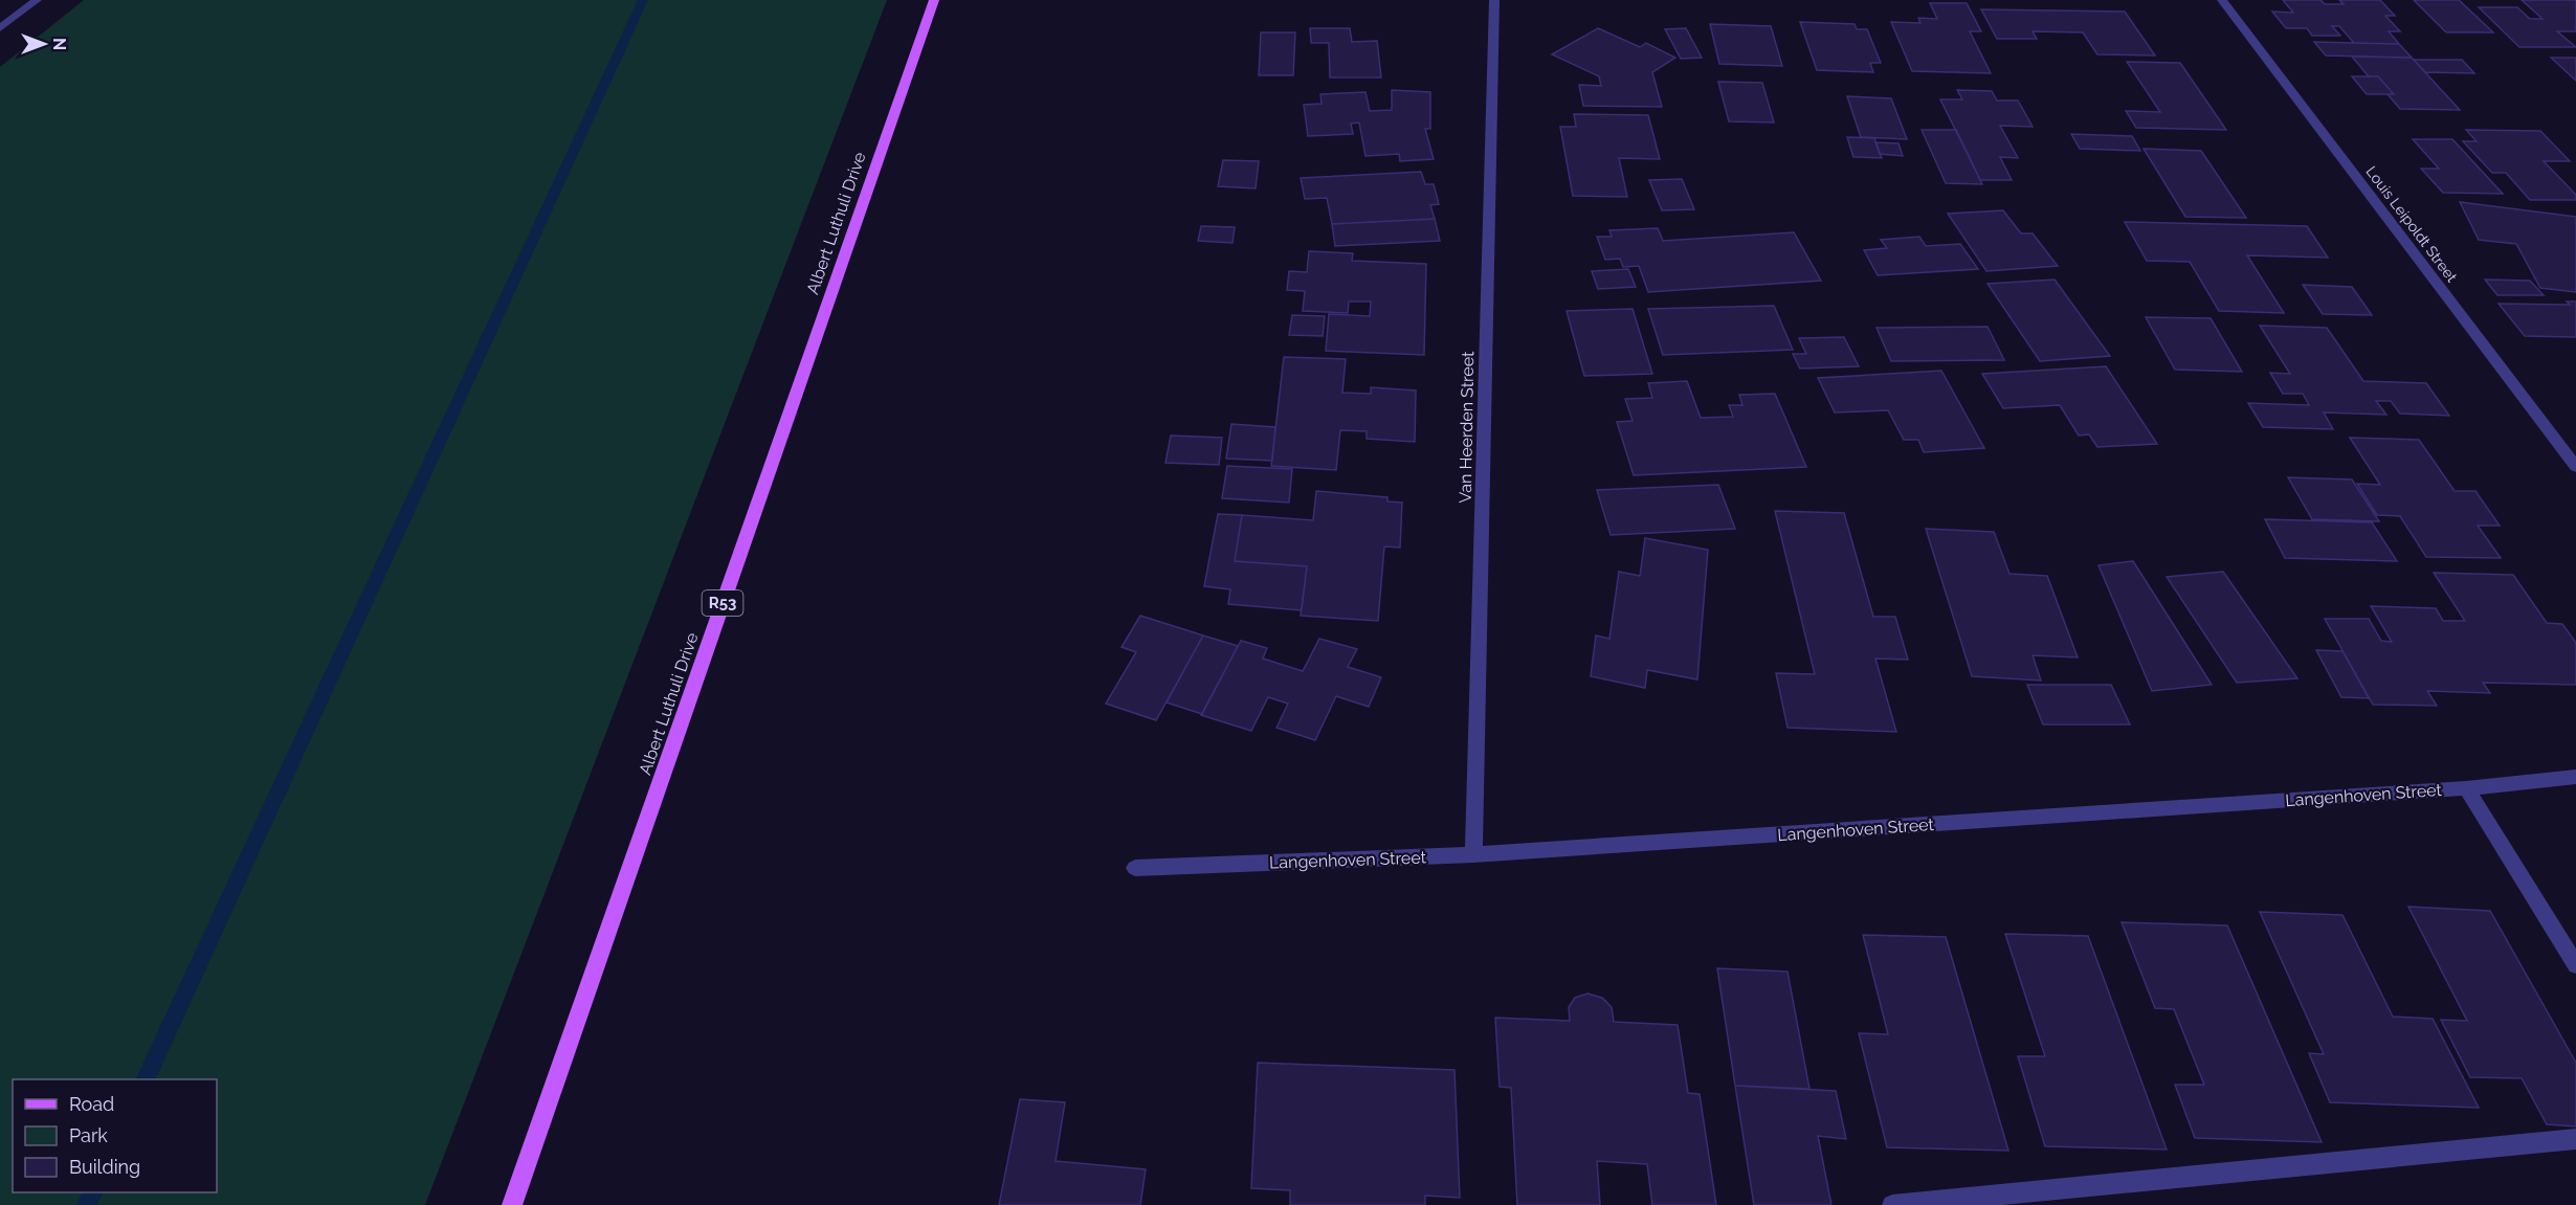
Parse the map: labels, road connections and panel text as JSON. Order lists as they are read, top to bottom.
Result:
{
  "streets": {
    "main road": ["Albert Luthuli Drive", "R53"],
    "street": ["Louis Leipoldt Street", "Van Heerden Street", "Langenhoven Street"]
  },
  "crossings": [
    ["Van Heerden Street", "Langenhoven Street"]
  ],
  "legend": ["Road", "Park", "Building"],
  "north": "right"
}
